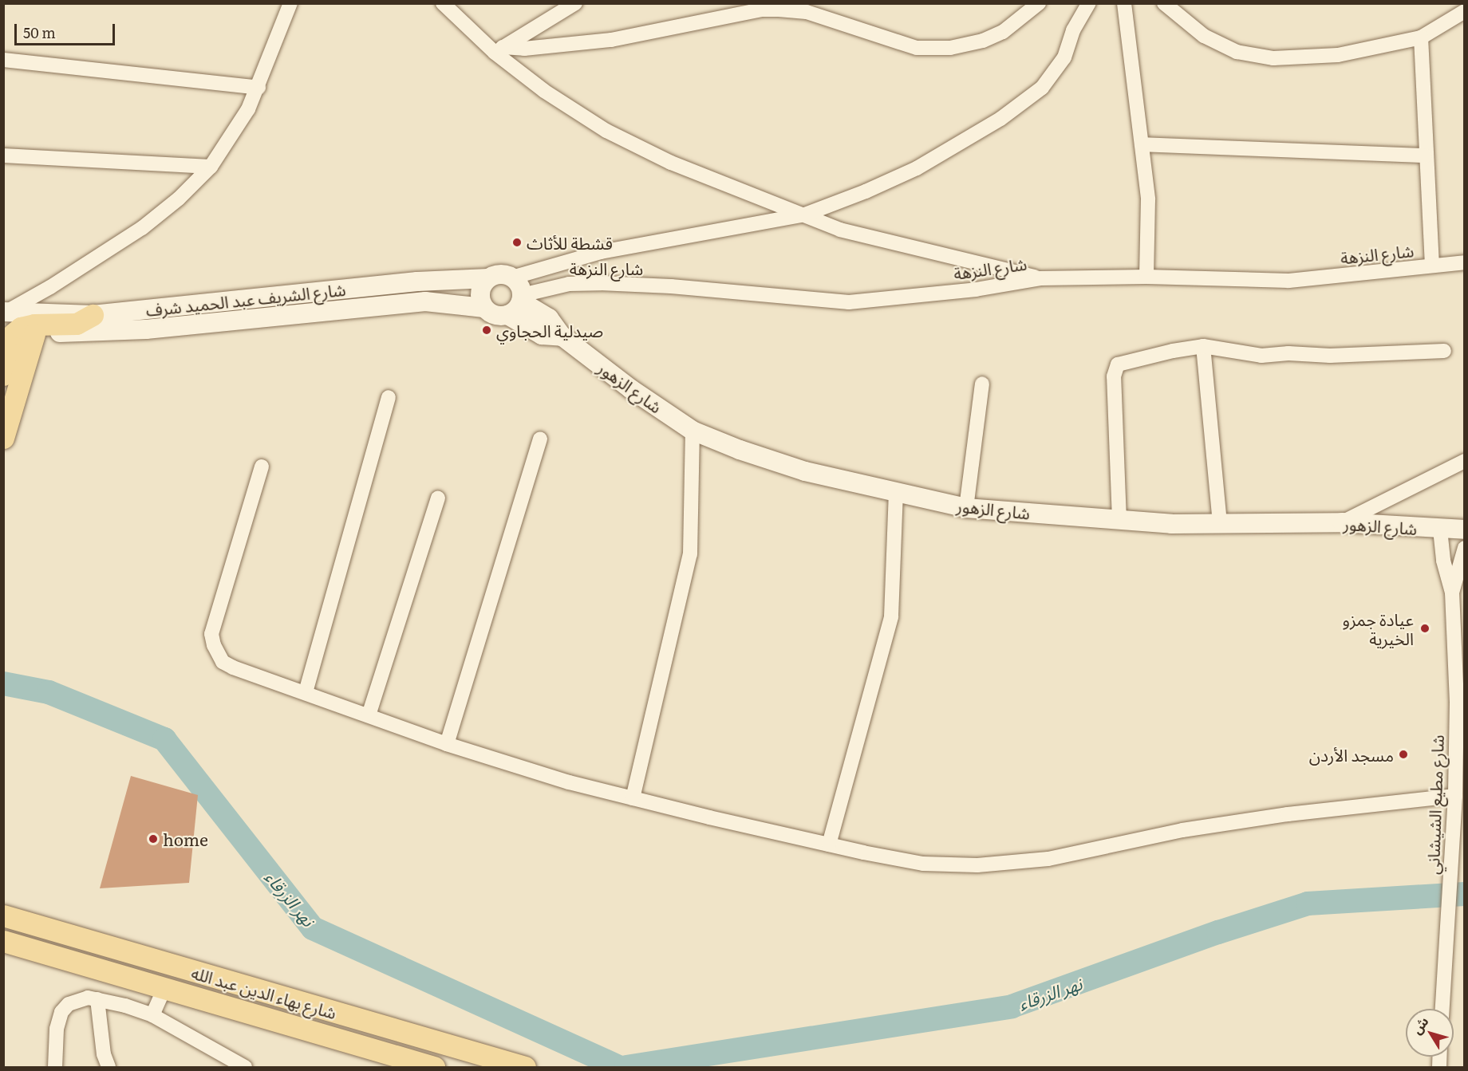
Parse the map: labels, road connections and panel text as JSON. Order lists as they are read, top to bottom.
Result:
{
  "streets": {
    "main road": ["شارع الشريف عبد الحميد شرف", "شارع الزهور", "شارع بهاء الدين عبد الله"],
    "street": ["شارع النزهة", "شارع مطيع الشيشاني"]
  },
  "crossings": [
    ["شارع النزهة", "شارع الشريف عبد الحميد شرف"],
    ["شارع النزهة", "شارع الزهور"],
    ["شارع الشريف عبد الحميد شرف", "شارع الزهور"],
    ["شارع الزهور", "شارع مطيع الشيشاني"]
  ],
  "water": ["نهر الزرقاء"],
  "places": [
    "قشطة للأثاث",
    "صيدلية الحجاوي",
    "عيادة جمزو الخيرية",
    "مسجد الأردن",
    "home"
  ],
  "scale_bar": "50 m",
  "north": "top left"
}
